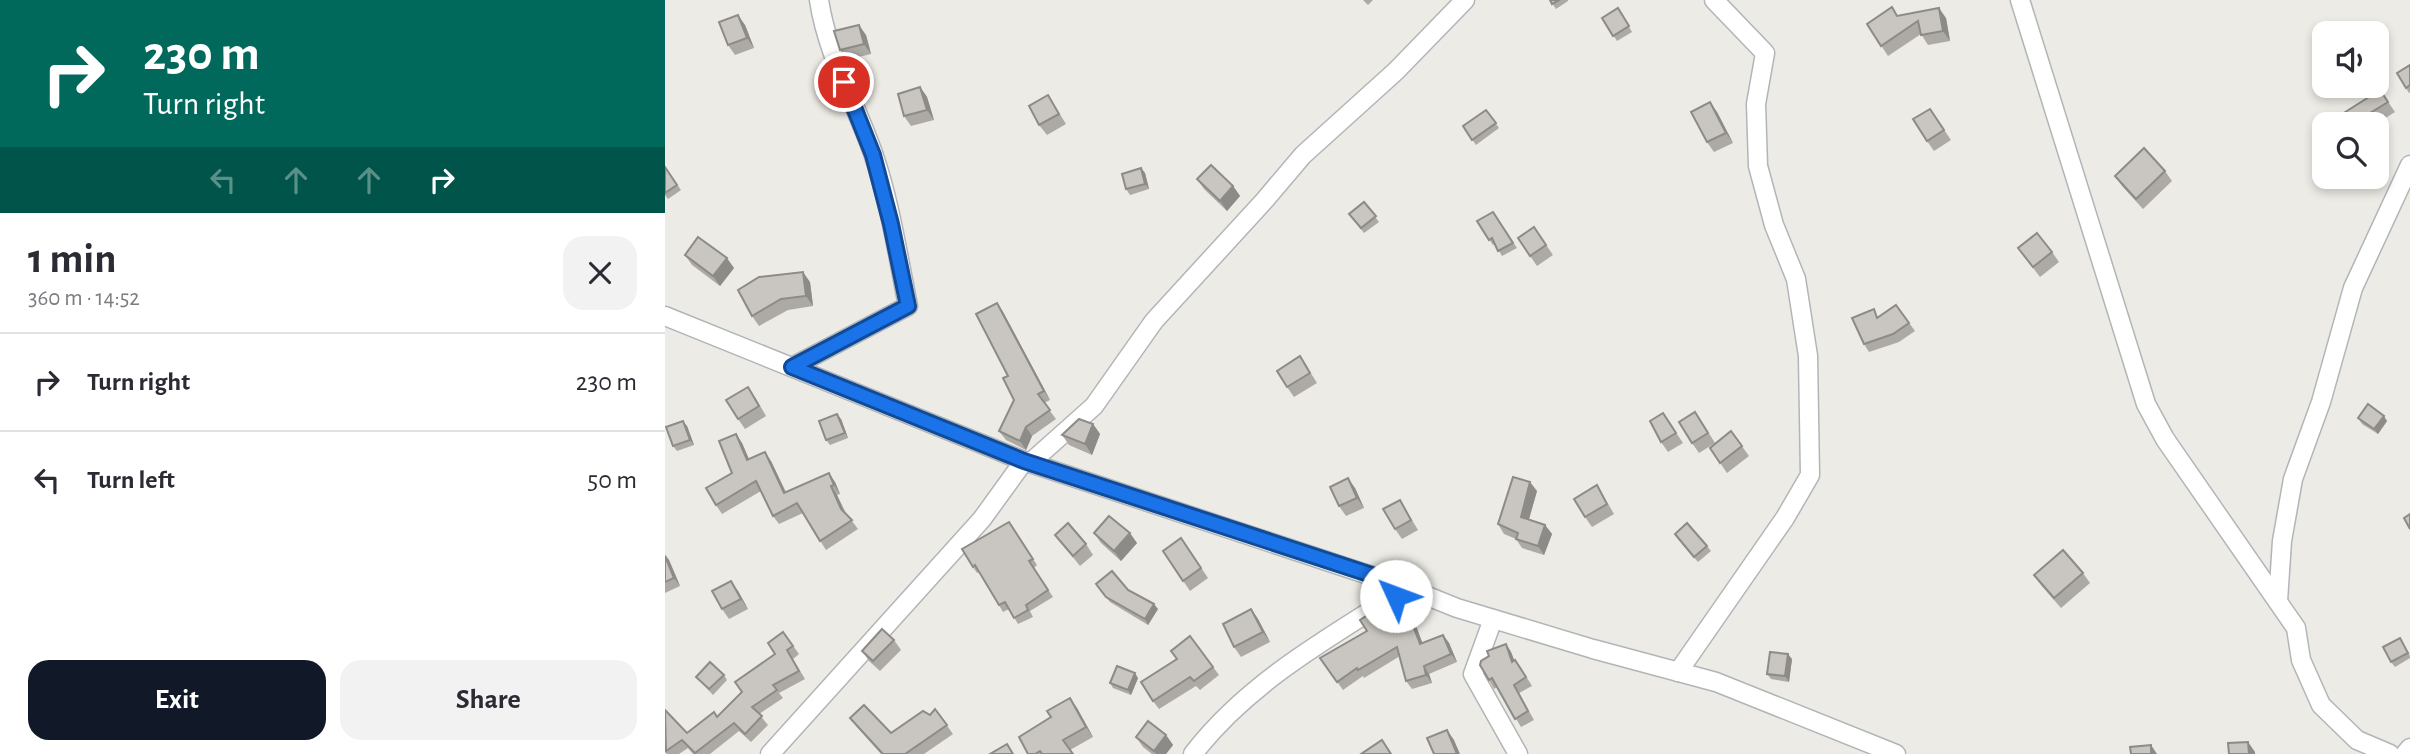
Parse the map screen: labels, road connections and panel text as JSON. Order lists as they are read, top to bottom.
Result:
{
  "page": {
    "turn": ["230 m", "Turn right"],
    "heading": ["1 min", "360 m · 14:52"],
    "list": [
      {
        "name": "Turn right",
        "value": "230 m"
      },
      {
        "name": "Turn left",
        "value": "50 m"
      }
    ],
    "buttons": ["Exit", "Share"]
  }
}
